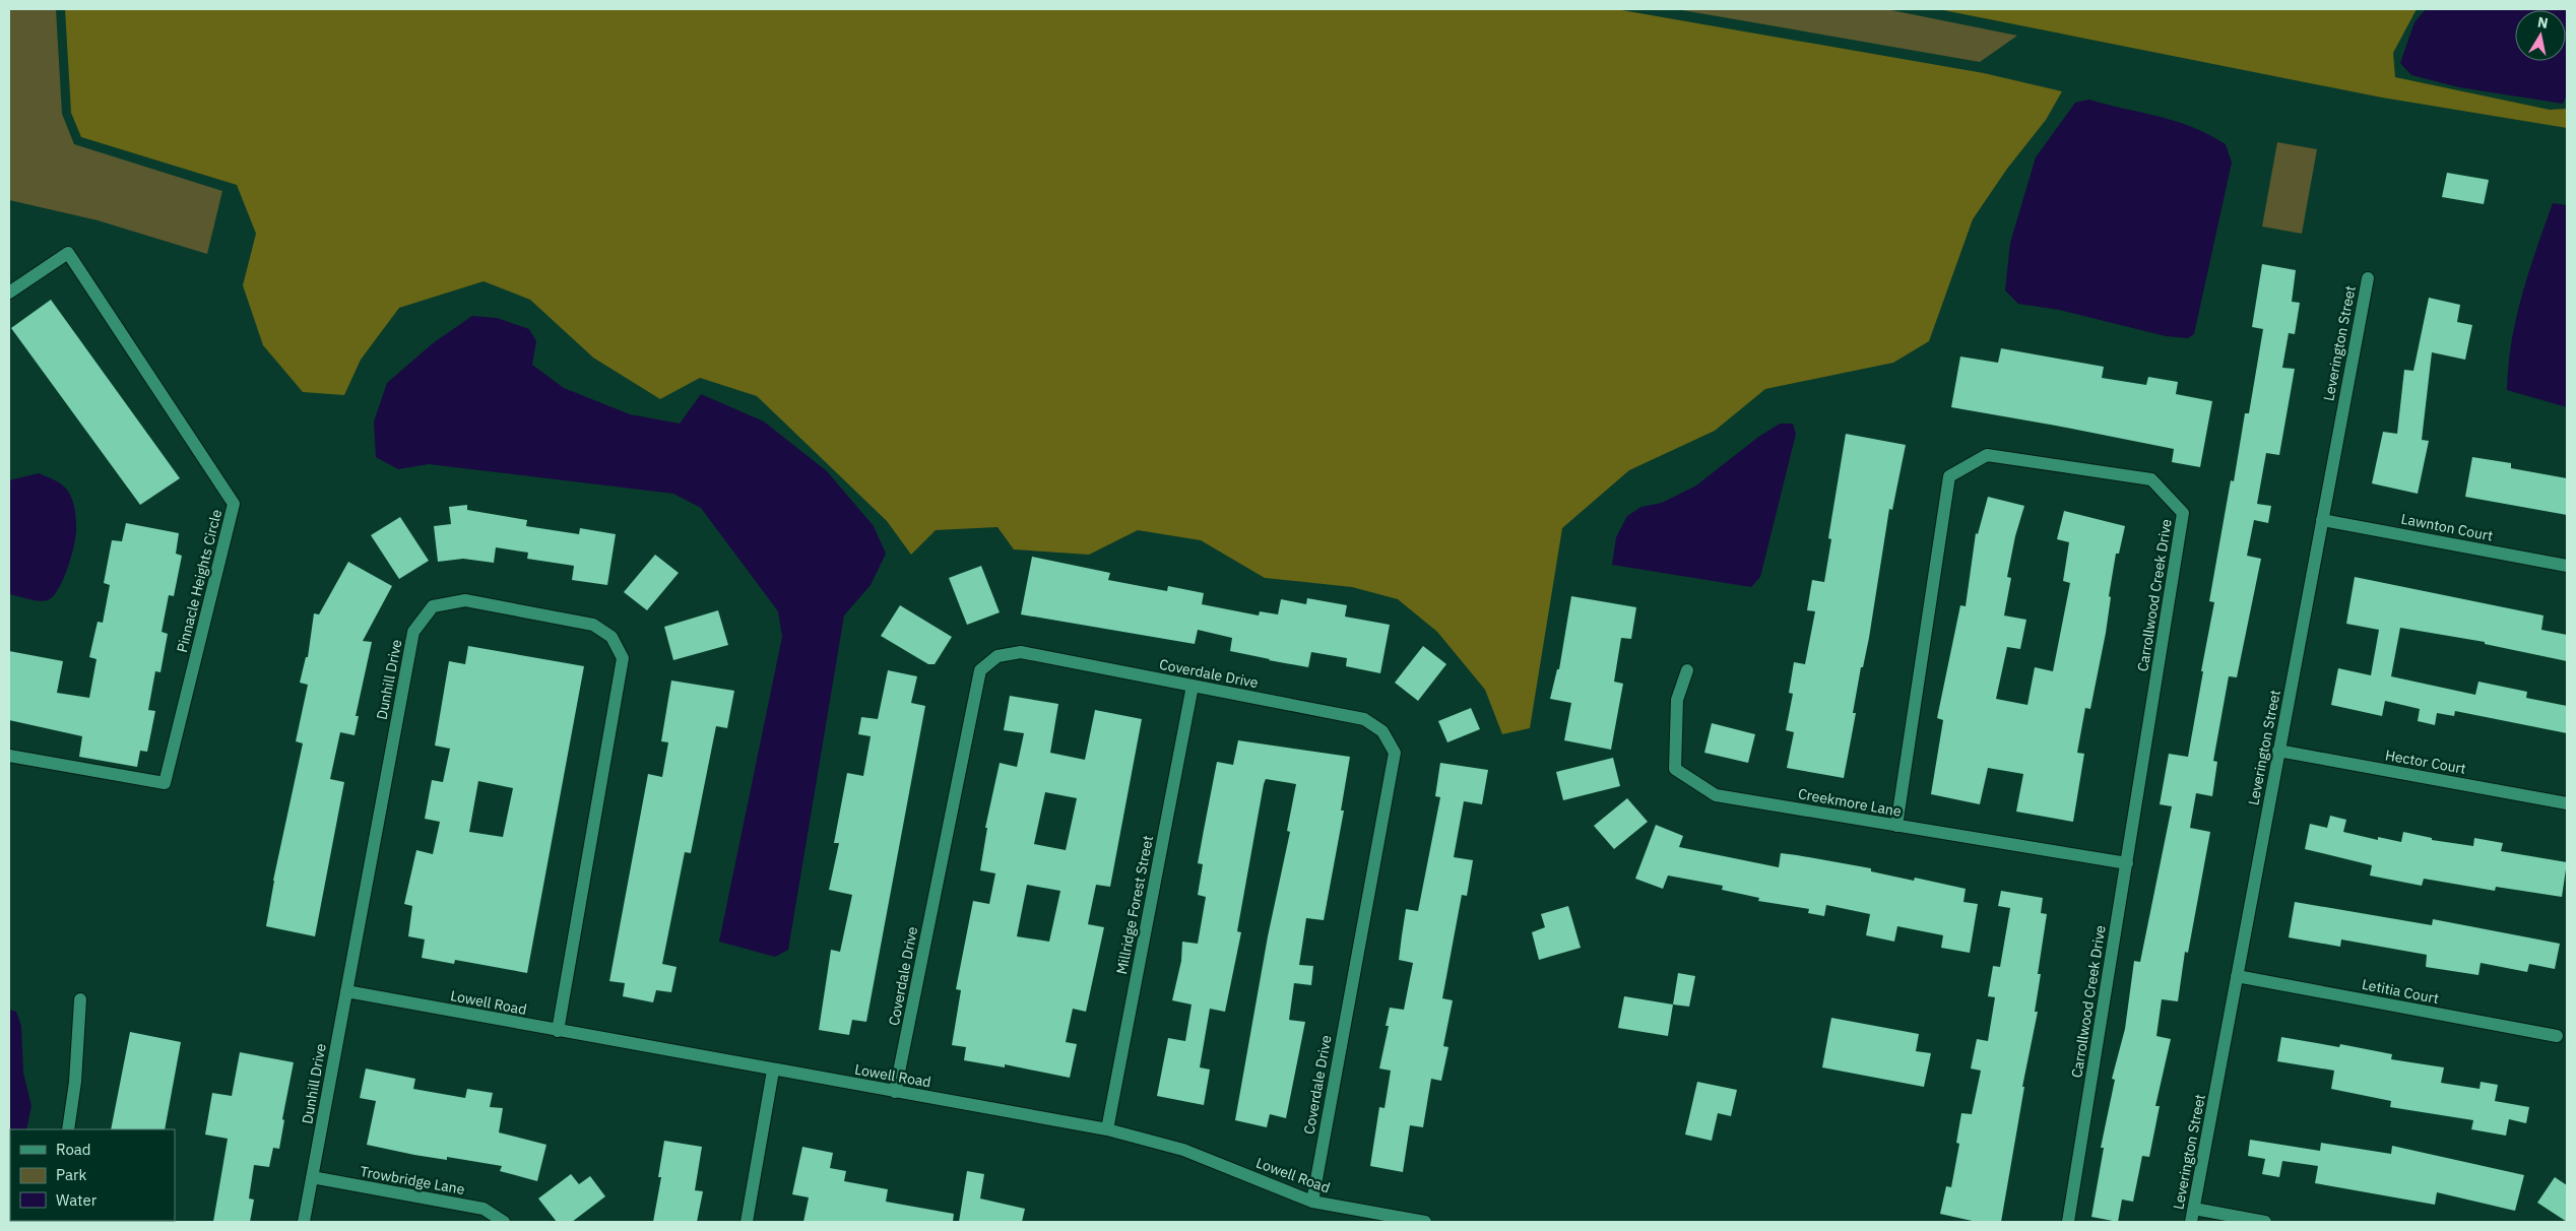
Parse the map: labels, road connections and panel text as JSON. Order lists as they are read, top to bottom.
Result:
{
  "streets": {
    "street": [
      "Leverington Street",
      "Lawnton Court",
      "Pinnacle Heights Circle",
      "Carrollwood Creek Drive",
      "Coverdale Drive",
      "Dunhill Drive",
      "Hector Court",
      "Creekmore Lane",
      "Millridge Forest Street",
      "Letitia Court",
      "Lowell Road",
      "Trowbridge Lane"
    ]
  },
  "crossings": [
    ["Leverington Street", "Lawnton Court"],
    ["Leverington Street", "Hector Court"],
    ["Leverington Street", "Letitia Court"],
    ["Carrollwood Creek Drive", "Creekmore Lane"],
    ["Coverdale Drive", "Millridge Forest Street"],
    ["Coverdale Drive", "Lowell Road"],
    ["Dunhill Drive", "Lowell Road"],
    ["Dunhill Drive", "Trowbridge Lane"],
    ["Millridge Forest Street", "Lowell Road"]
  ],
  "legend": ["Road", "Park", "Water"],
  "north": "top"
}
